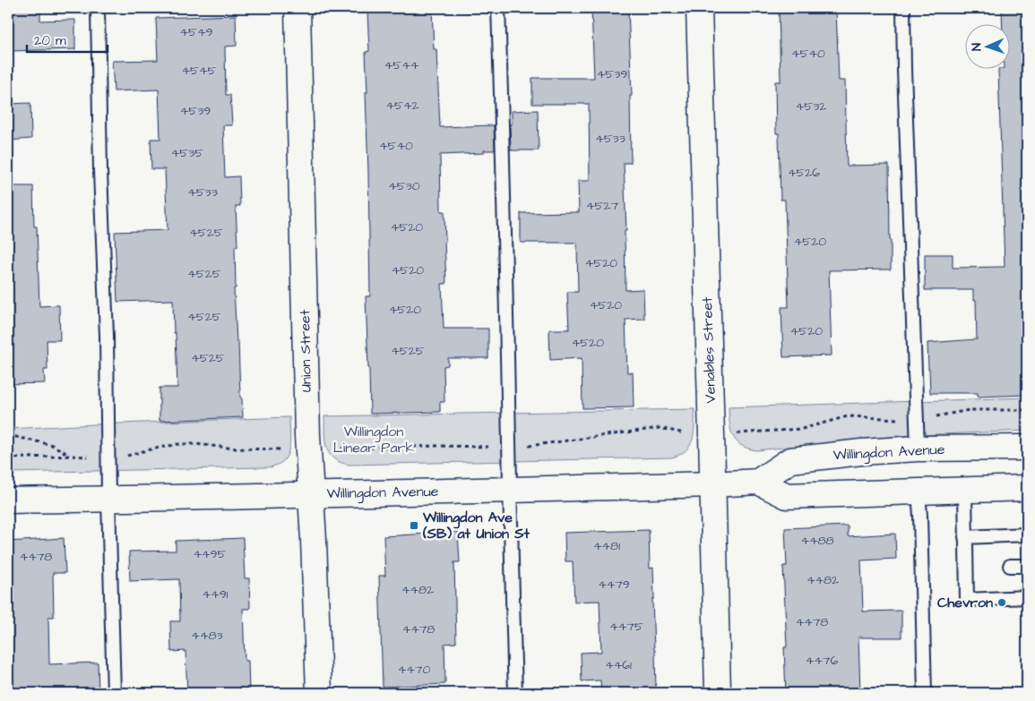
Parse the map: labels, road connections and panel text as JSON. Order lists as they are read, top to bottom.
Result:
{
  "streets": {
    "street": ["Venables Street", "Union Street", "Willingdon Avenue"]
  },
  "crossings": [
    ["Venables Street", "Willingdon Avenue"],
    ["Union Street", "Willingdon Avenue"]
  ],
  "parks": ["Willingdon Linear Park"],
  "places": {
    "transit": ["Willingdon Ave (SB) at Union St"],
    "other": ["Chevron"]
  },
  "house_numbers": [
    "4549",
    "4540",
    "4544",
    "4545",
    "4539",
    "4542",
    "4532",
    "4539",
    "4533",
    "4540",
    "4535",
    "4526",
    "4530",
    "4533",
    "4527",
    "4520",
    "4525",
    "4520",
    "4520",
    "4520",
    "4525",
    "4520",
    "4520",
    "4525",
    "4520",
    "4520",
    "4525",
    "4525",
    "4488",
    "4481",
    "4495",
    "4478",
    "4482",
    "4479",
    "4482",
    "4491",
    "4478",
    "4475",
    "4478",
    "4483",
    "4476",
    "4461",
    "4470"
  ],
  "scale_bar": "20 m",
  "north": "left"
}
